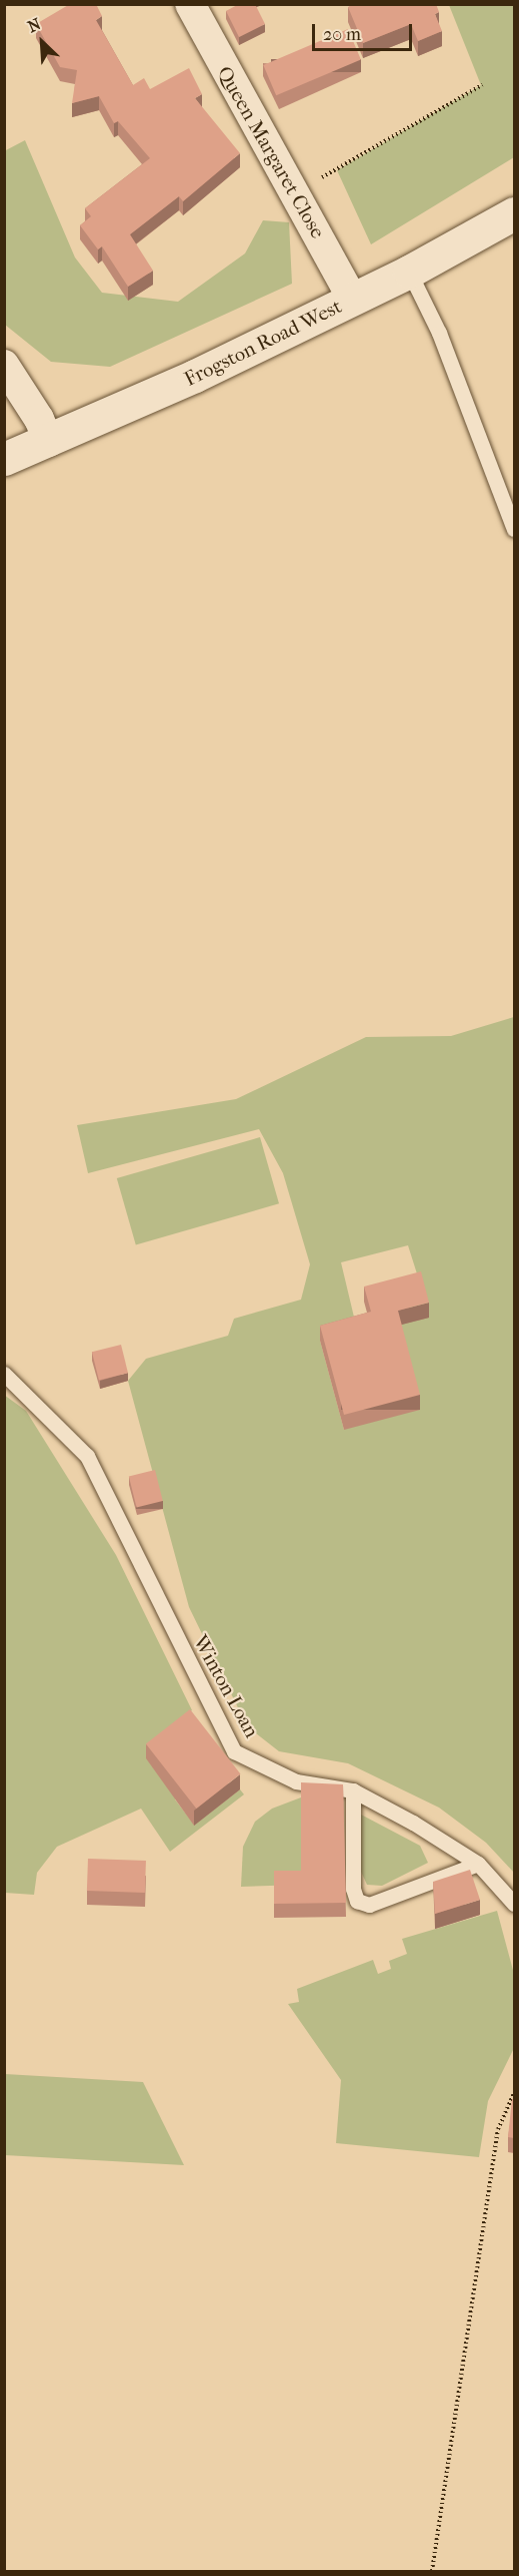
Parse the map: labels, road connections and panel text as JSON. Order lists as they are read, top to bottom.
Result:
{
  "streets": {
    "main road": ["Frogston Road West"],
    "street": ["Queen Margaret Close"],
    "lane": ["Winton Loan"]
  },
  "crossings": [
    ["Queen Margaret Close", "Frogston Road West"]
  ],
  "scale_bar": "20 m",
  "north": "top left"
}
